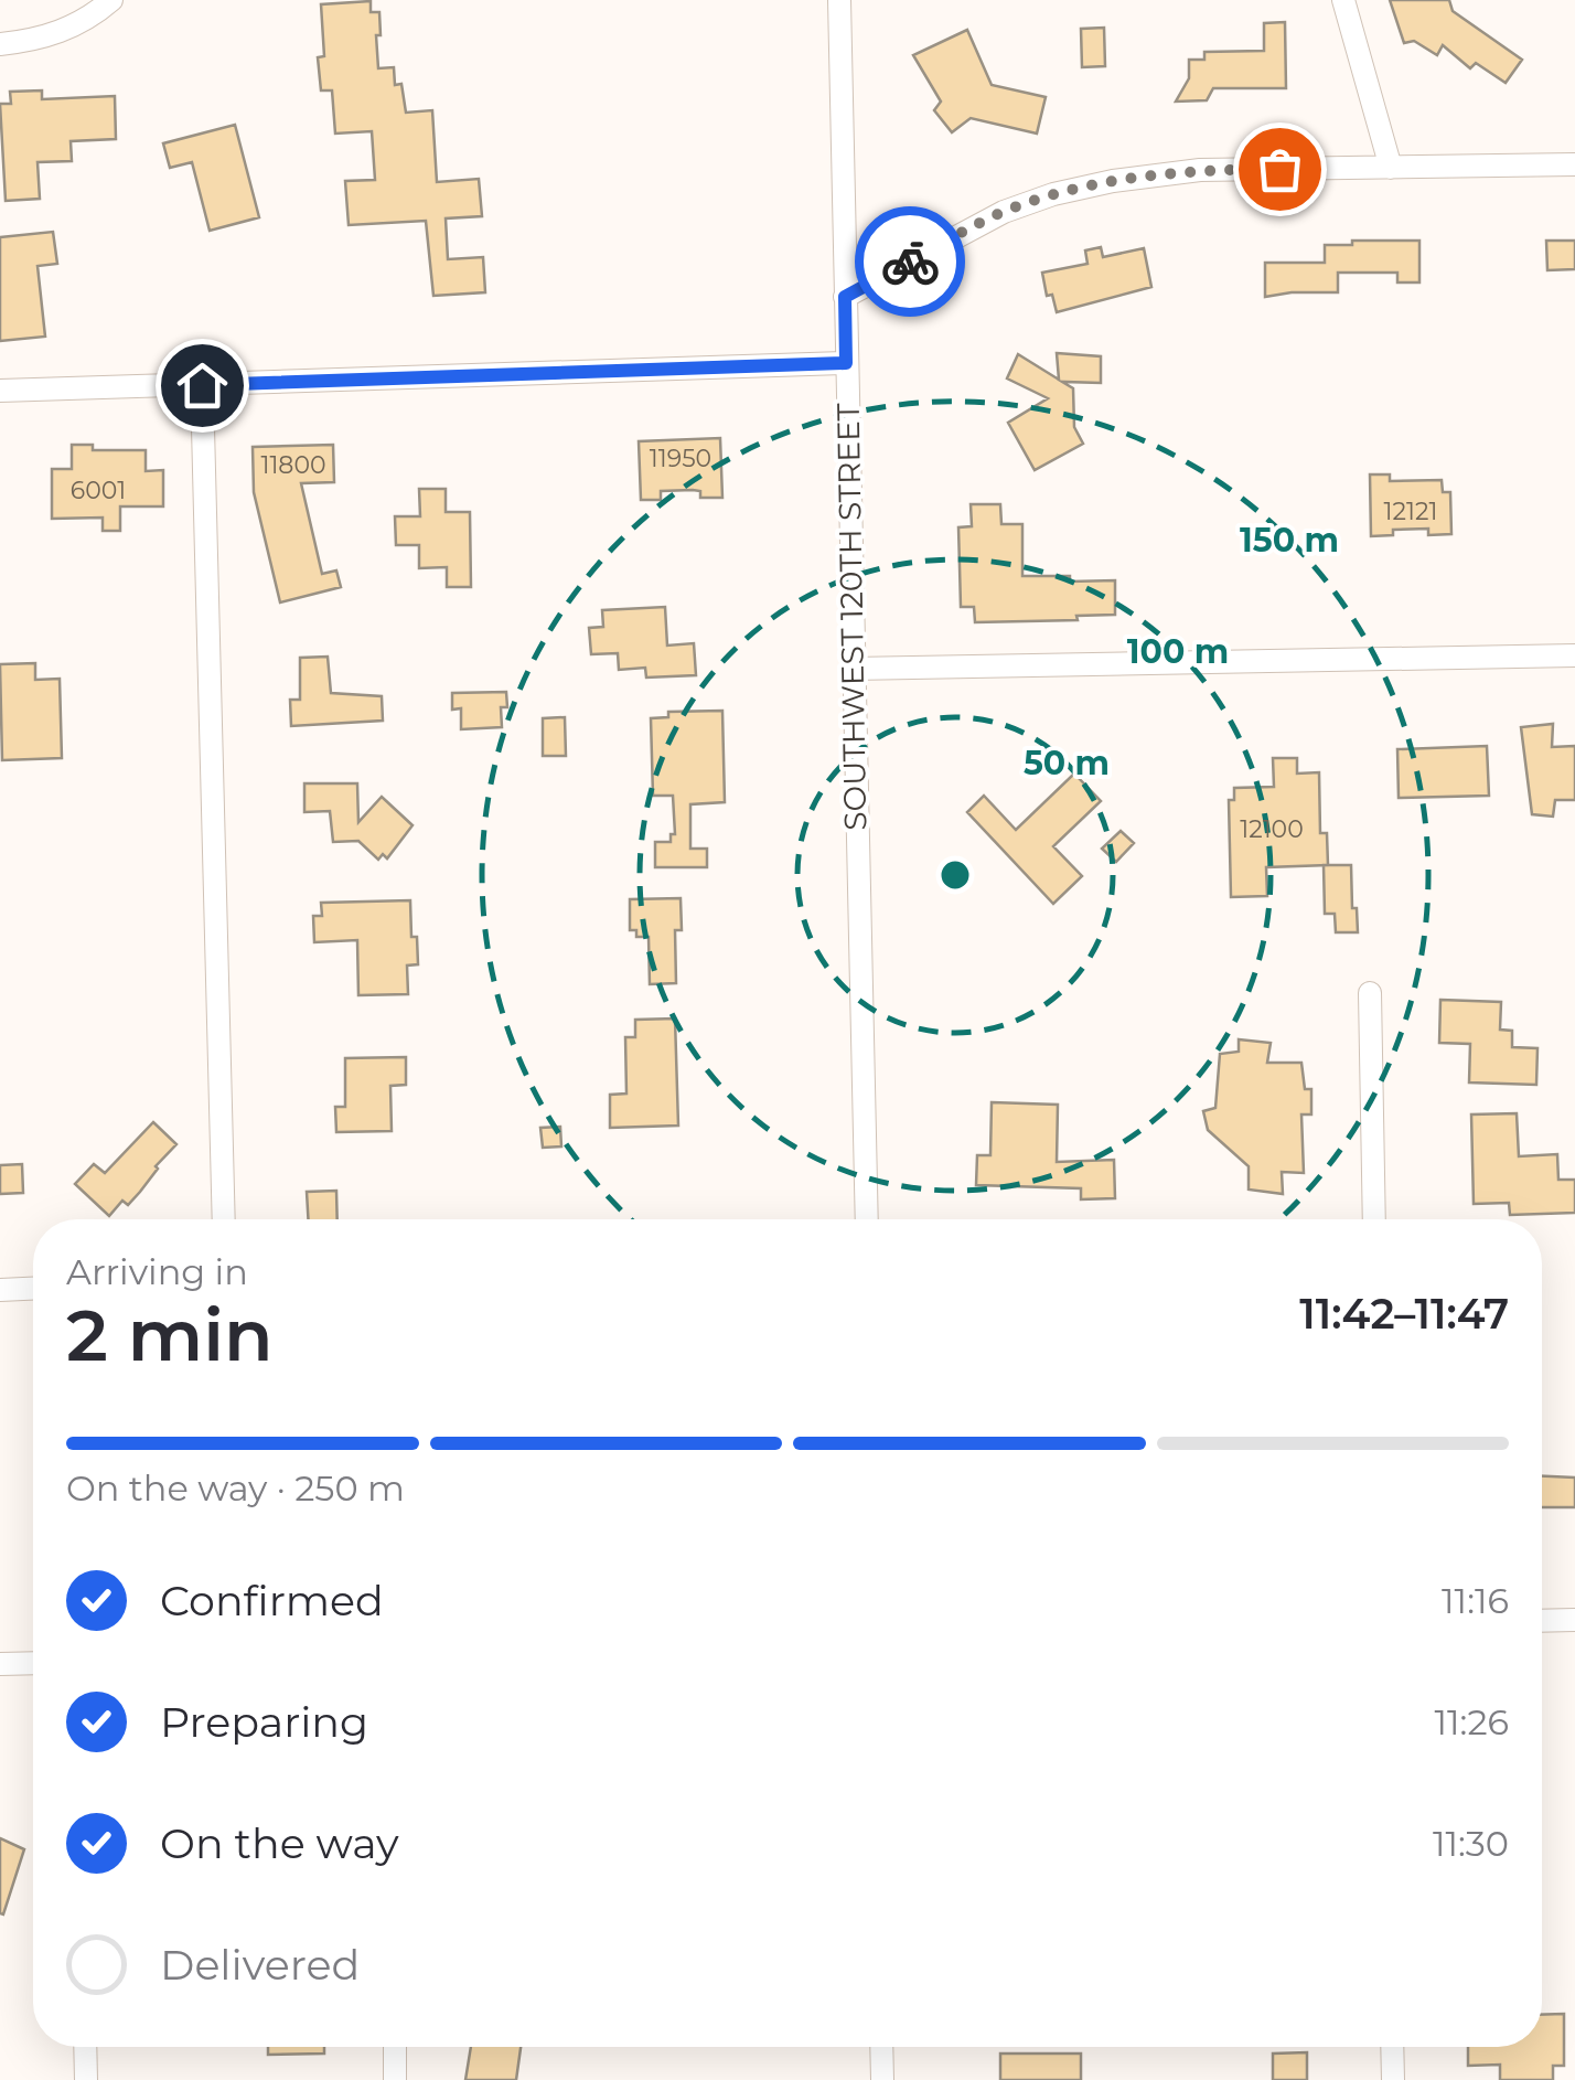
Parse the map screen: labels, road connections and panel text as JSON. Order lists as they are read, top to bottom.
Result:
{
  "streets": {
    "street": ["SOUTHWEST 120TH STREET"]
  },
  "house_numbers": [
    "11950",
    "11800",
    "6001",
    "12121",
    "12100"
  ],
  "page": {
    "heading": ["2 min", "Arriving in", "11:42–11:47"],
    "bar": "On the way · 250 m",
    "list": [
      ["Confirmed", "11:16"],
      ["Preparing", "11:26"],
      ["On the way", "11:30"],
      "Delivered"
    ]
  },
  "rings": ["150 m", "100 m", "50 m"]
}
